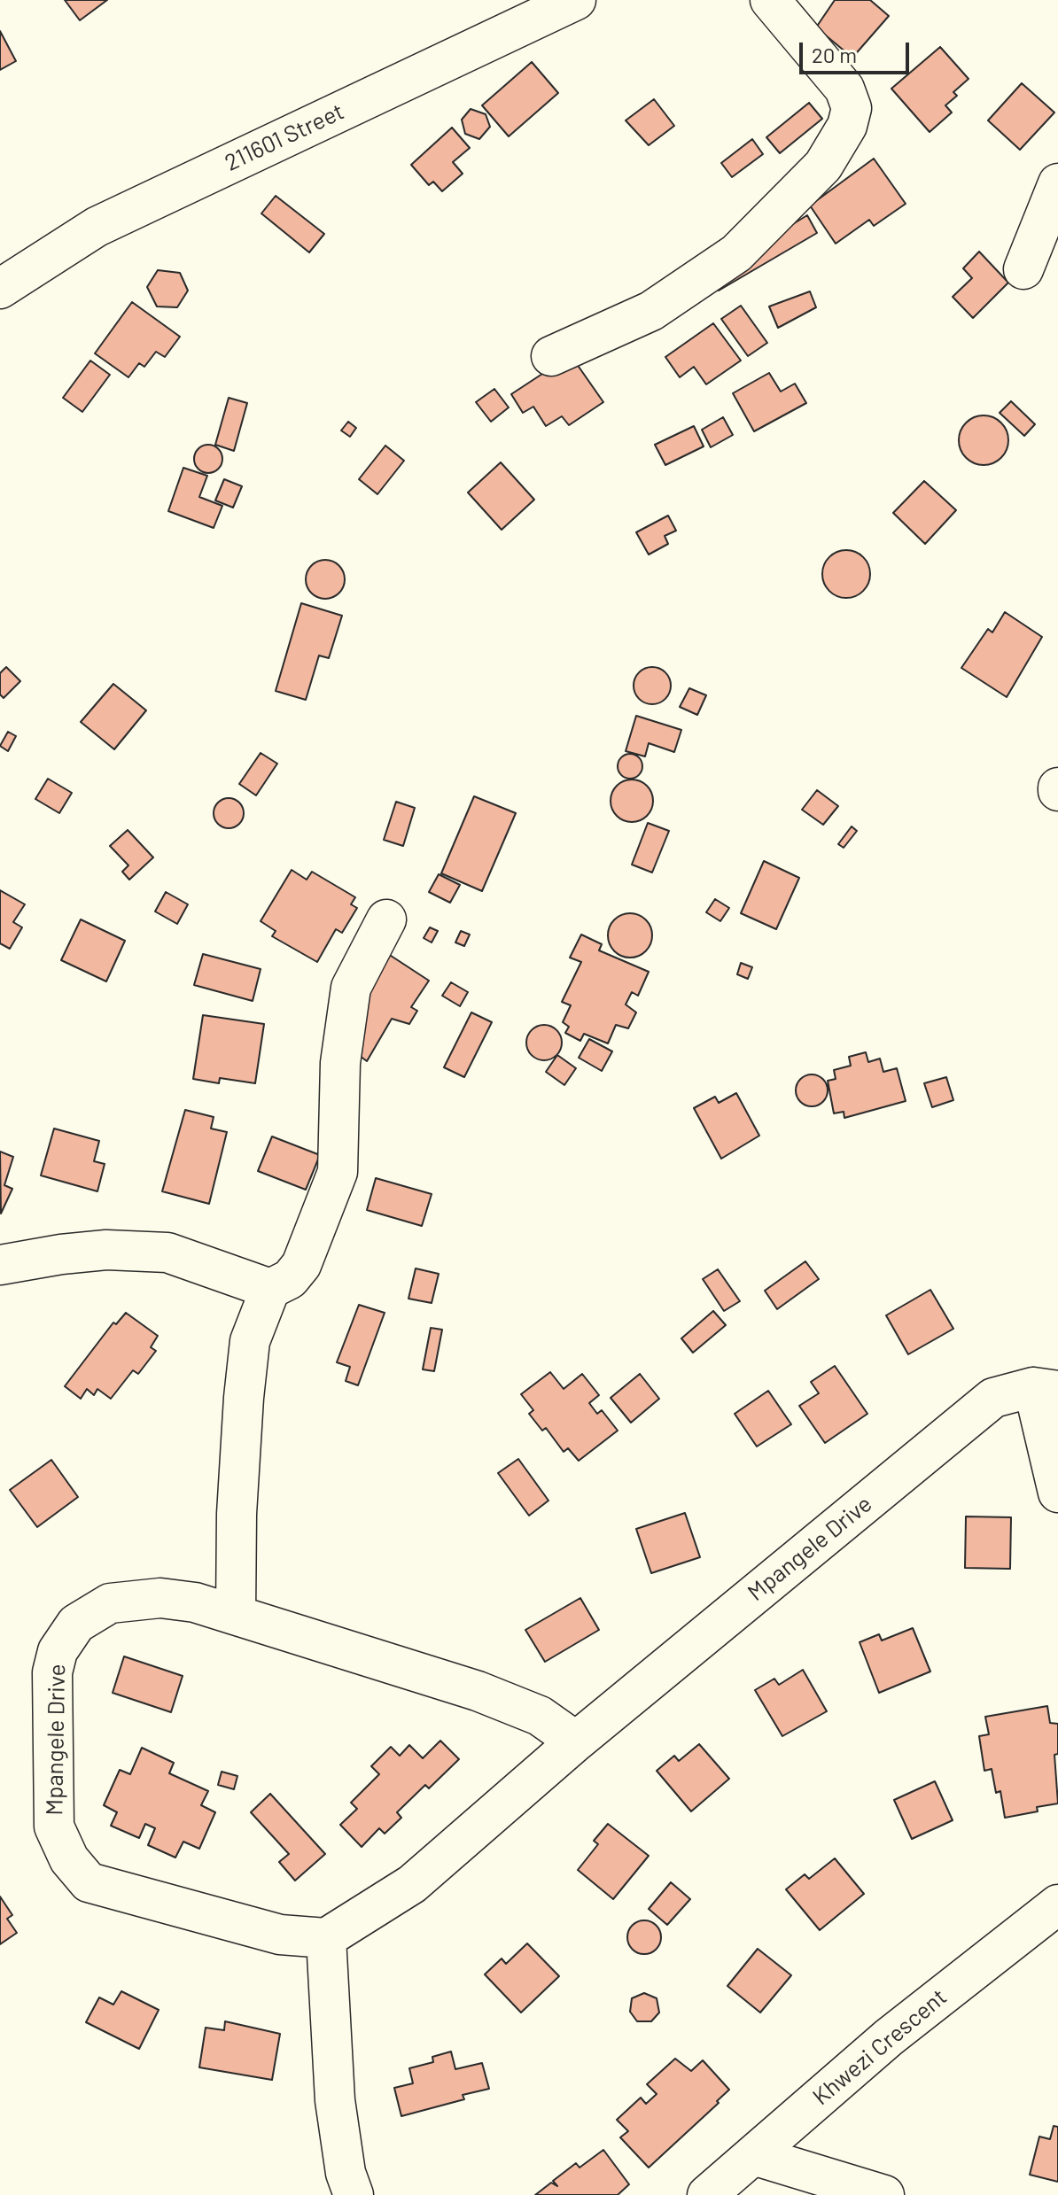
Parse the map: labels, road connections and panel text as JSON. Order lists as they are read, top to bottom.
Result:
{
  "streets": {
    "street": ["211601 Street", "Mpangele Drive", "Khwezi Crescent"]
  },
  "scale_bar": "20 m"
}
